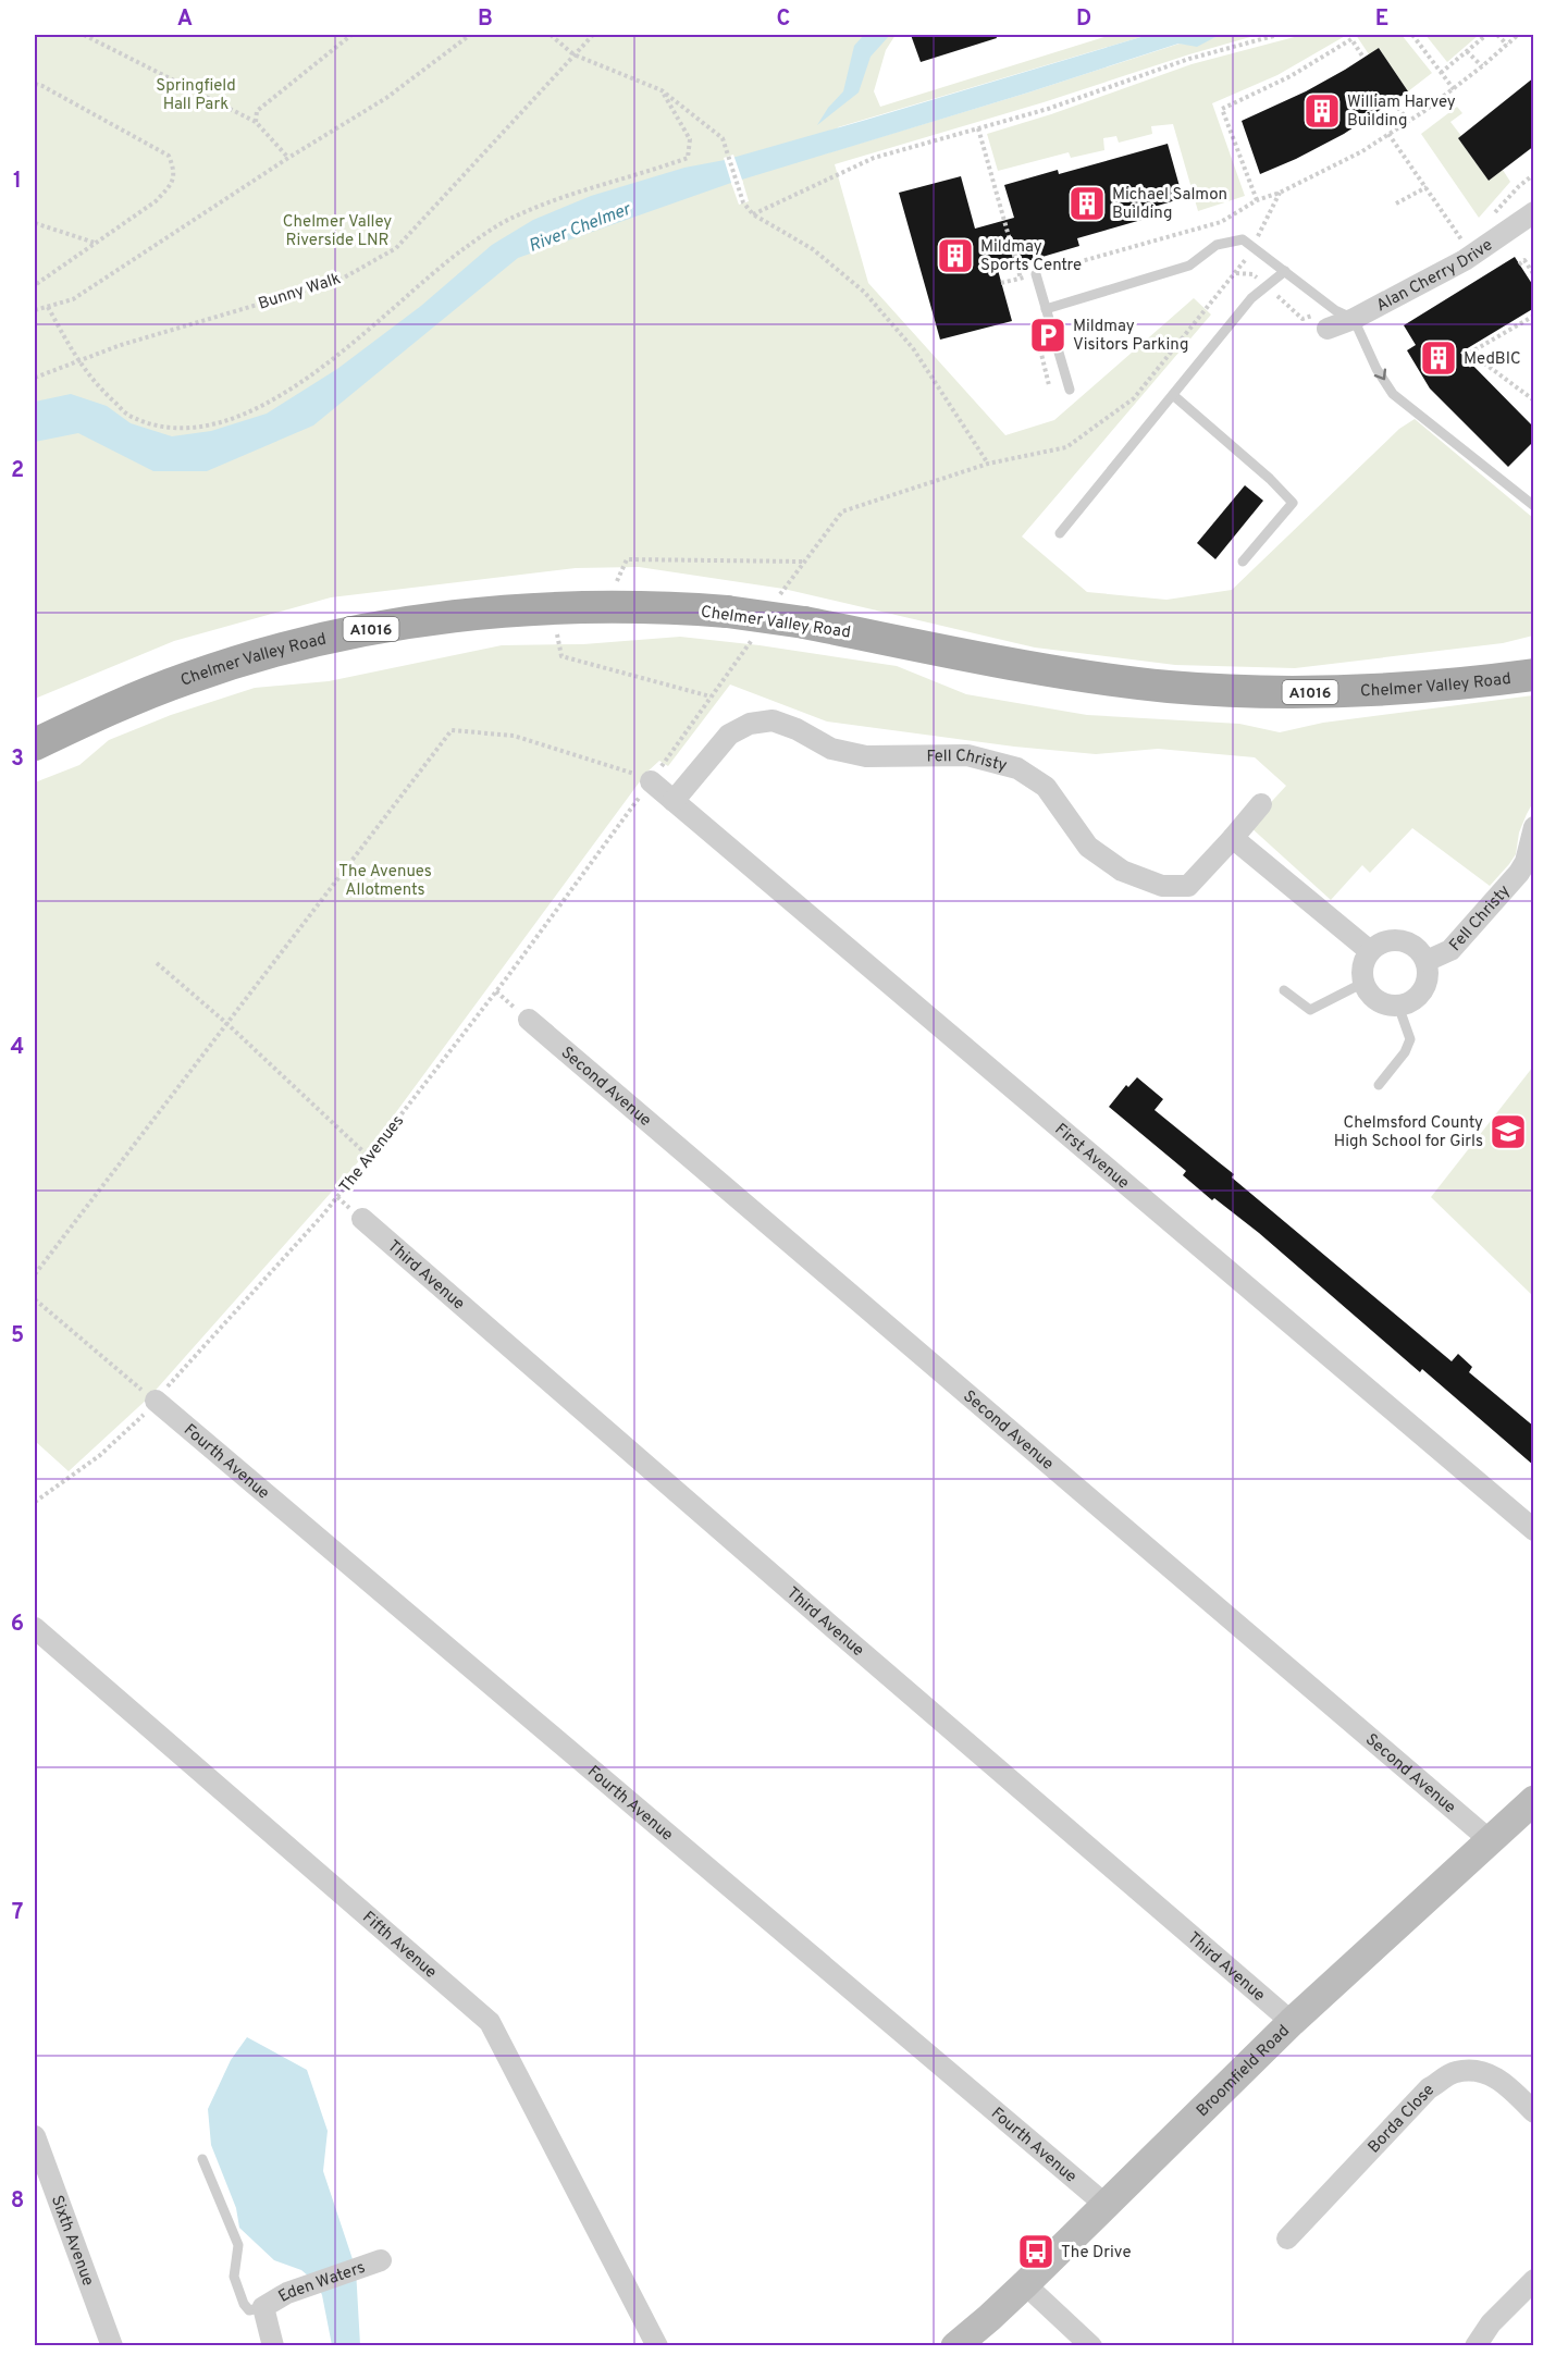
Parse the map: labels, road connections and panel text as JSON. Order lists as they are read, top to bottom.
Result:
{
  "streets": {
    "main road": ["Chelmer Valley Road", "A1016", "Broomfield Road"],
    "street": [
      "Alan Cherry Drive",
      "Fell Christy",
      "Second Avenue",
      "First Avenue",
      "Third Avenue",
      "Fourth Avenue",
      "Fifth Avenue",
      "Borda Close",
      "Sixth Avenue",
      "Eden Waters"
    ],
    "path": ["Bunny Walk", "The Avenues"]
  },
  "crossings": [
    ["Fell Christy", "First Avenue"],
    ["Second Avenue", "Broomfield Road"],
    ["The Avenues", "First Avenue"],
    ["The Avenues", "Fourth Avenue"],
    ["Third Avenue", "Broomfield Road"],
    ["Fourth Avenue", "Broomfield Road"]
  ],
  "water": ["River Chelmer"],
  "parks": ["Springfield Hall Park", "Chelmer Valley Riverside LNR", "The Avenues Allotments"],
  "places": {
    "building": [
      "William Harvey Building",
      "Michael Salmon Building",
      "Mildmay Sports Centre",
      "MedBIC"
    ],
    "parking": ["Mildmay Visitors Parking"],
    "school or university": ["Chelmsford County High School for Girls"],
    "bus stop": ["The Drive"]
  },
  "grid": {
    "columns": [
      "A",
      "B",
      "C",
      "D",
      "E"
    ],
    "rows": [
      "1",
      "2",
      "3",
      "4",
      "5",
      "6",
      "7",
      "8"
    ]
  }
}
